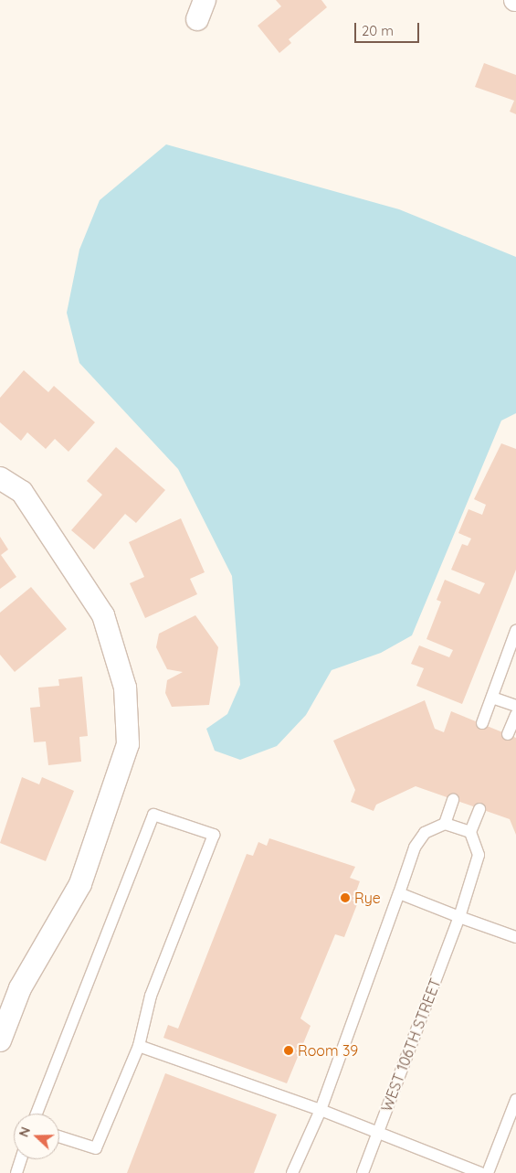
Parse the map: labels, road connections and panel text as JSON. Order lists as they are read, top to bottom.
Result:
{
  "streets": {
    "lane": ["WEST 106TH STREET"]
  },
  "places": ["Rye", "Room 39"],
  "scale_bar": "20 m",
  "north": "left"
}
